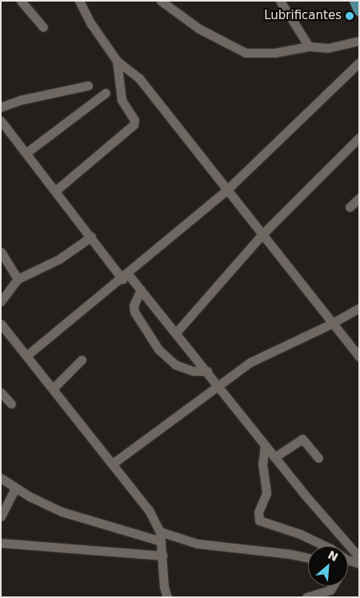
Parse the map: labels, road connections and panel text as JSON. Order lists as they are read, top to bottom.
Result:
{
  "places": ["Lubrificantes"],
  "north": "top right"
}
